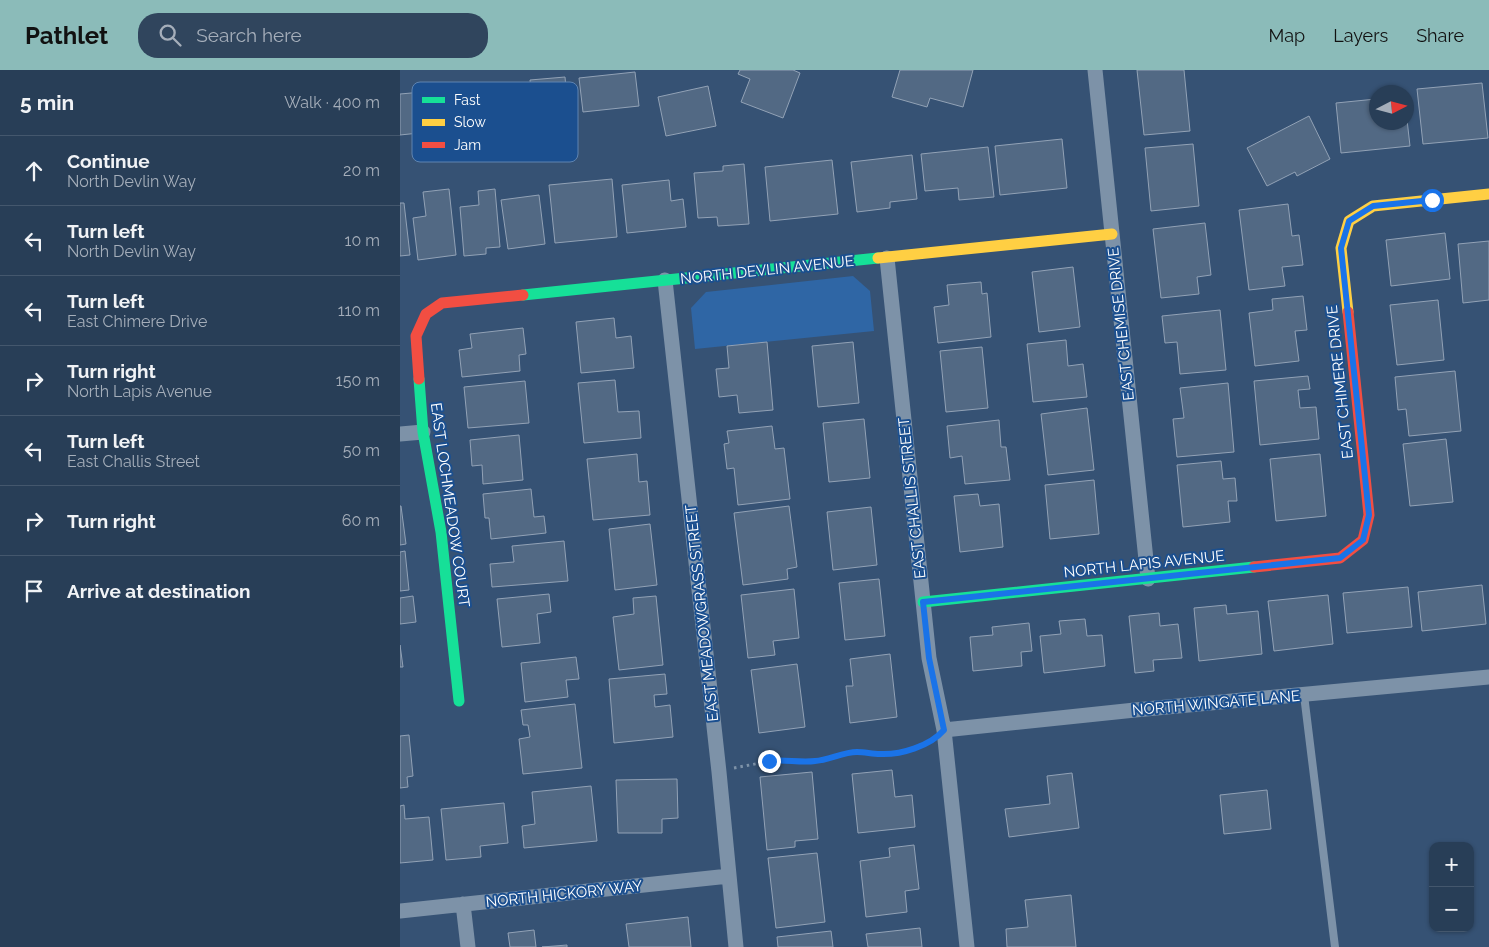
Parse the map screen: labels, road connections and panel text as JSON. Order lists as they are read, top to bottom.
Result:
{
  "streets": {
    "street": [
      "NORTH DEVLIN AVENUE",
      "EAST CHEMISE DRIVE",
      "EAST CHIMERE DRIVE",
      "EAST CHALLIS STREET",
      "EAST LOCHMEADOW COURT",
      "NORTH LAPIS AVENUE",
      "EAST MEADOWGRASS STREET",
      "NORTH WINGATE LANE",
      "NORTH HICKORY WAY"
    ]
  },
  "crossings": [
    ["NORTH DEVLIN AVENUE", "EAST CHEMISE DRIVE"],
    ["NORTH DEVLIN AVENUE", "EAST CHALLIS STREET"],
    ["NORTH DEVLIN AVENUE", "EAST LOCHMEADOW COURT"],
    ["NORTH DEVLIN AVENUE", "EAST MEADOWGRASS STREET"],
    ["EAST CHEMISE DRIVE", "NORTH LAPIS AVENUE"],
    ["EAST CHIMERE DRIVE", "NORTH LAPIS AVENUE"],
    ["EAST CHALLIS STREET", "NORTH LAPIS AVENUE"],
    ["EAST CHALLIS STREET", "NORTH WINGATE LANE"],
    ["EAST MEADOWGRASS STREET", "NORTH HICKORY WAY"]
  ],
  "legend": ["Fast", "Slow", "Jam"],
  "north": "right",
  "page": {
    "header": "Pathlet",
    "search": "Search here",
    "nav": ["Map", "Layers", "Share"],
    "heading": ["5 min", "Walk · 400 m"],
    "list": [
      ["Continue", "North Devlin Way", "20 m"],
      ["Turn left", "North Devlin Way", "10 m"],
      ["Turn left", "East Chimere Drive", "110 m"],
      ["Turn right", "North Lapis Avenue", "150 m"],
      ["Turn left", "East Challis Street", "50 m"],
      ["Turn right", "60 m"],
      "Arrive at destination"
    ],
    "map_buttons": ["+", "−"]
  }
}
